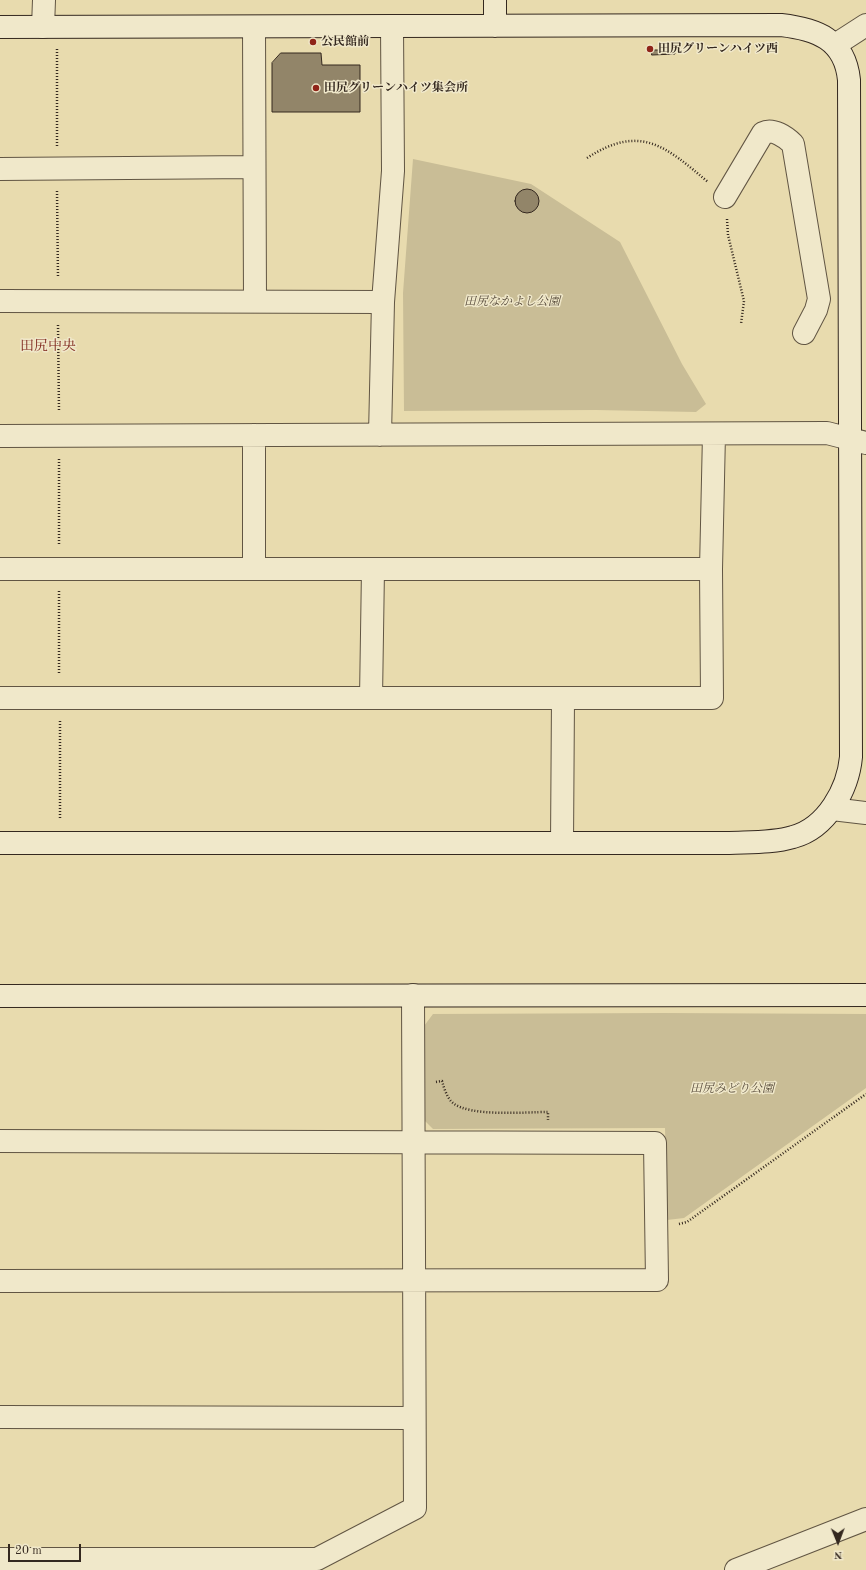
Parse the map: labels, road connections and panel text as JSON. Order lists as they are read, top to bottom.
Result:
{
  "districts": ["田尻中央"],
  "parks": ["田尻なかよし公園", "田尻みどり公園"],
  "places": ["公民館前", "田尻グリーンハイツ西", "田尻グリーンハイツ集会所"],
  "scale_bar": "20 m",
  "north": "bottom"
}
